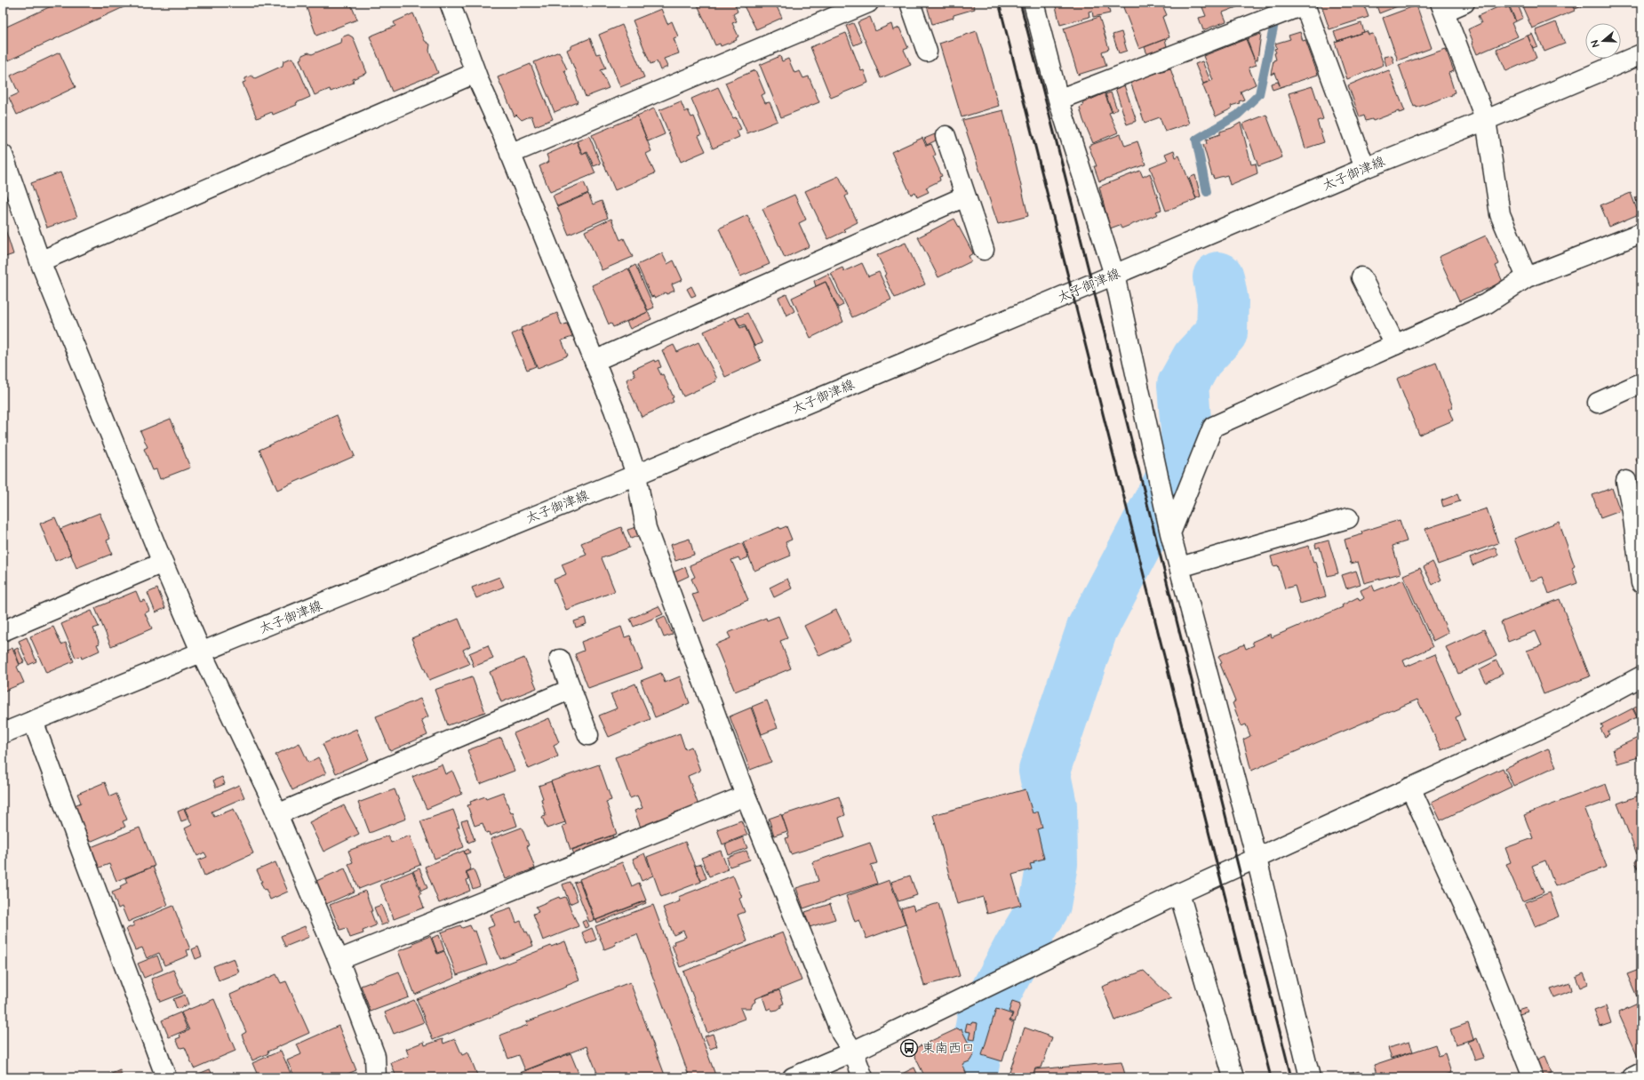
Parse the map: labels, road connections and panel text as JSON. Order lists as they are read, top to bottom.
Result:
{
  "streets": {
    "street": ["太子御津線"]
  },
  "places": {
    "bus stop": ["東南西口"]
  },
  "north": "left"
}
